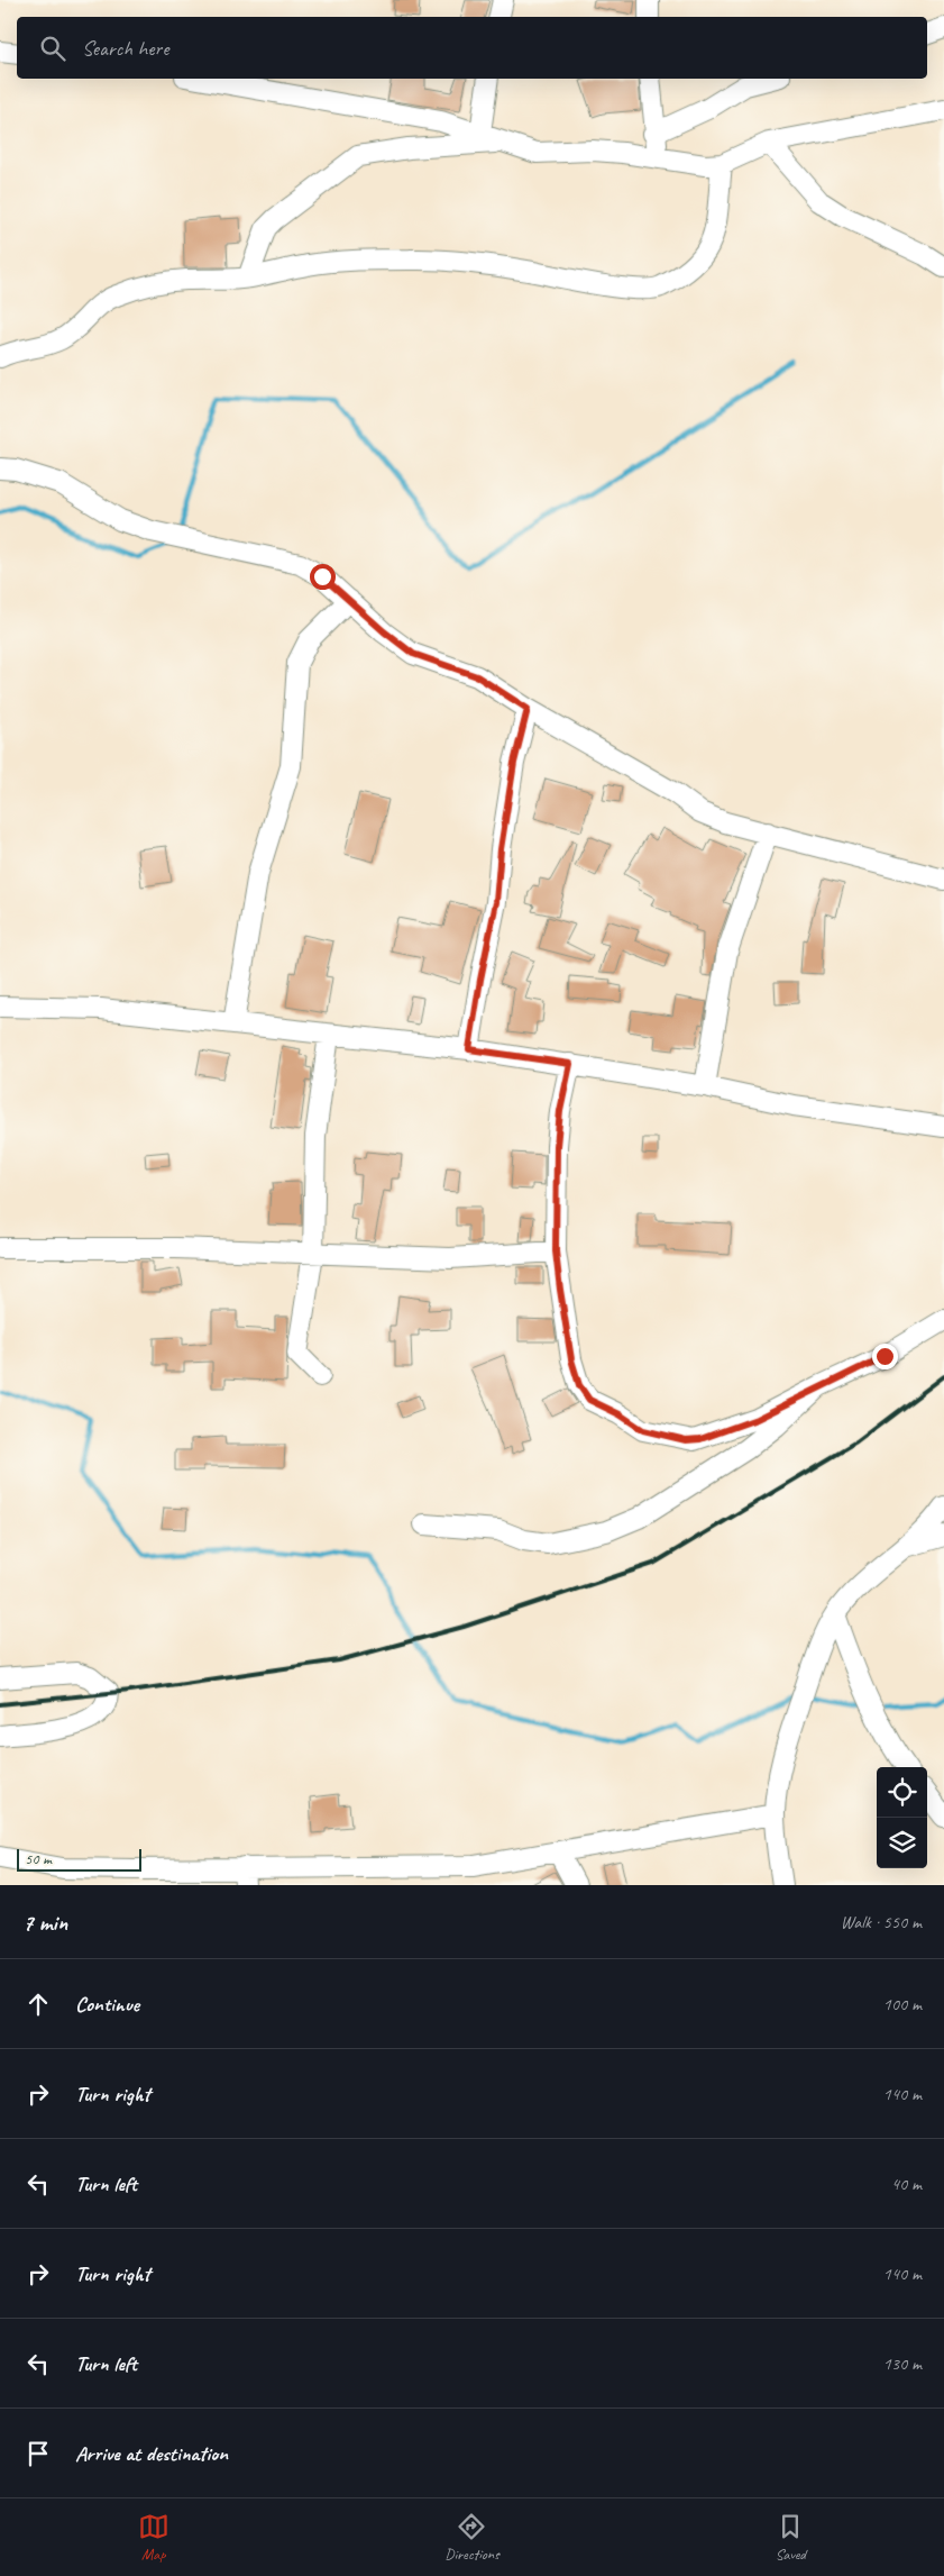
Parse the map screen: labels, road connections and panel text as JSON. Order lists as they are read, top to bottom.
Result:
{
  "scale_bar": "50 m",
  "page": {
    "search": "Search here",
    "scale": "50 m",
    "heading": ["7 min", "Walk · 550 m"],
    "list": [
      ["Continue", "100 m"],
      ["Turn right", "140 m"],
      ["Turn left", "40 m"],
      ["Turn right", "140 m"],
      ["Turn left", "130 m"],
      "Arrive at destination"
    ],
    "nav": ["Map", "Directions", "Saved"]
  }
}
